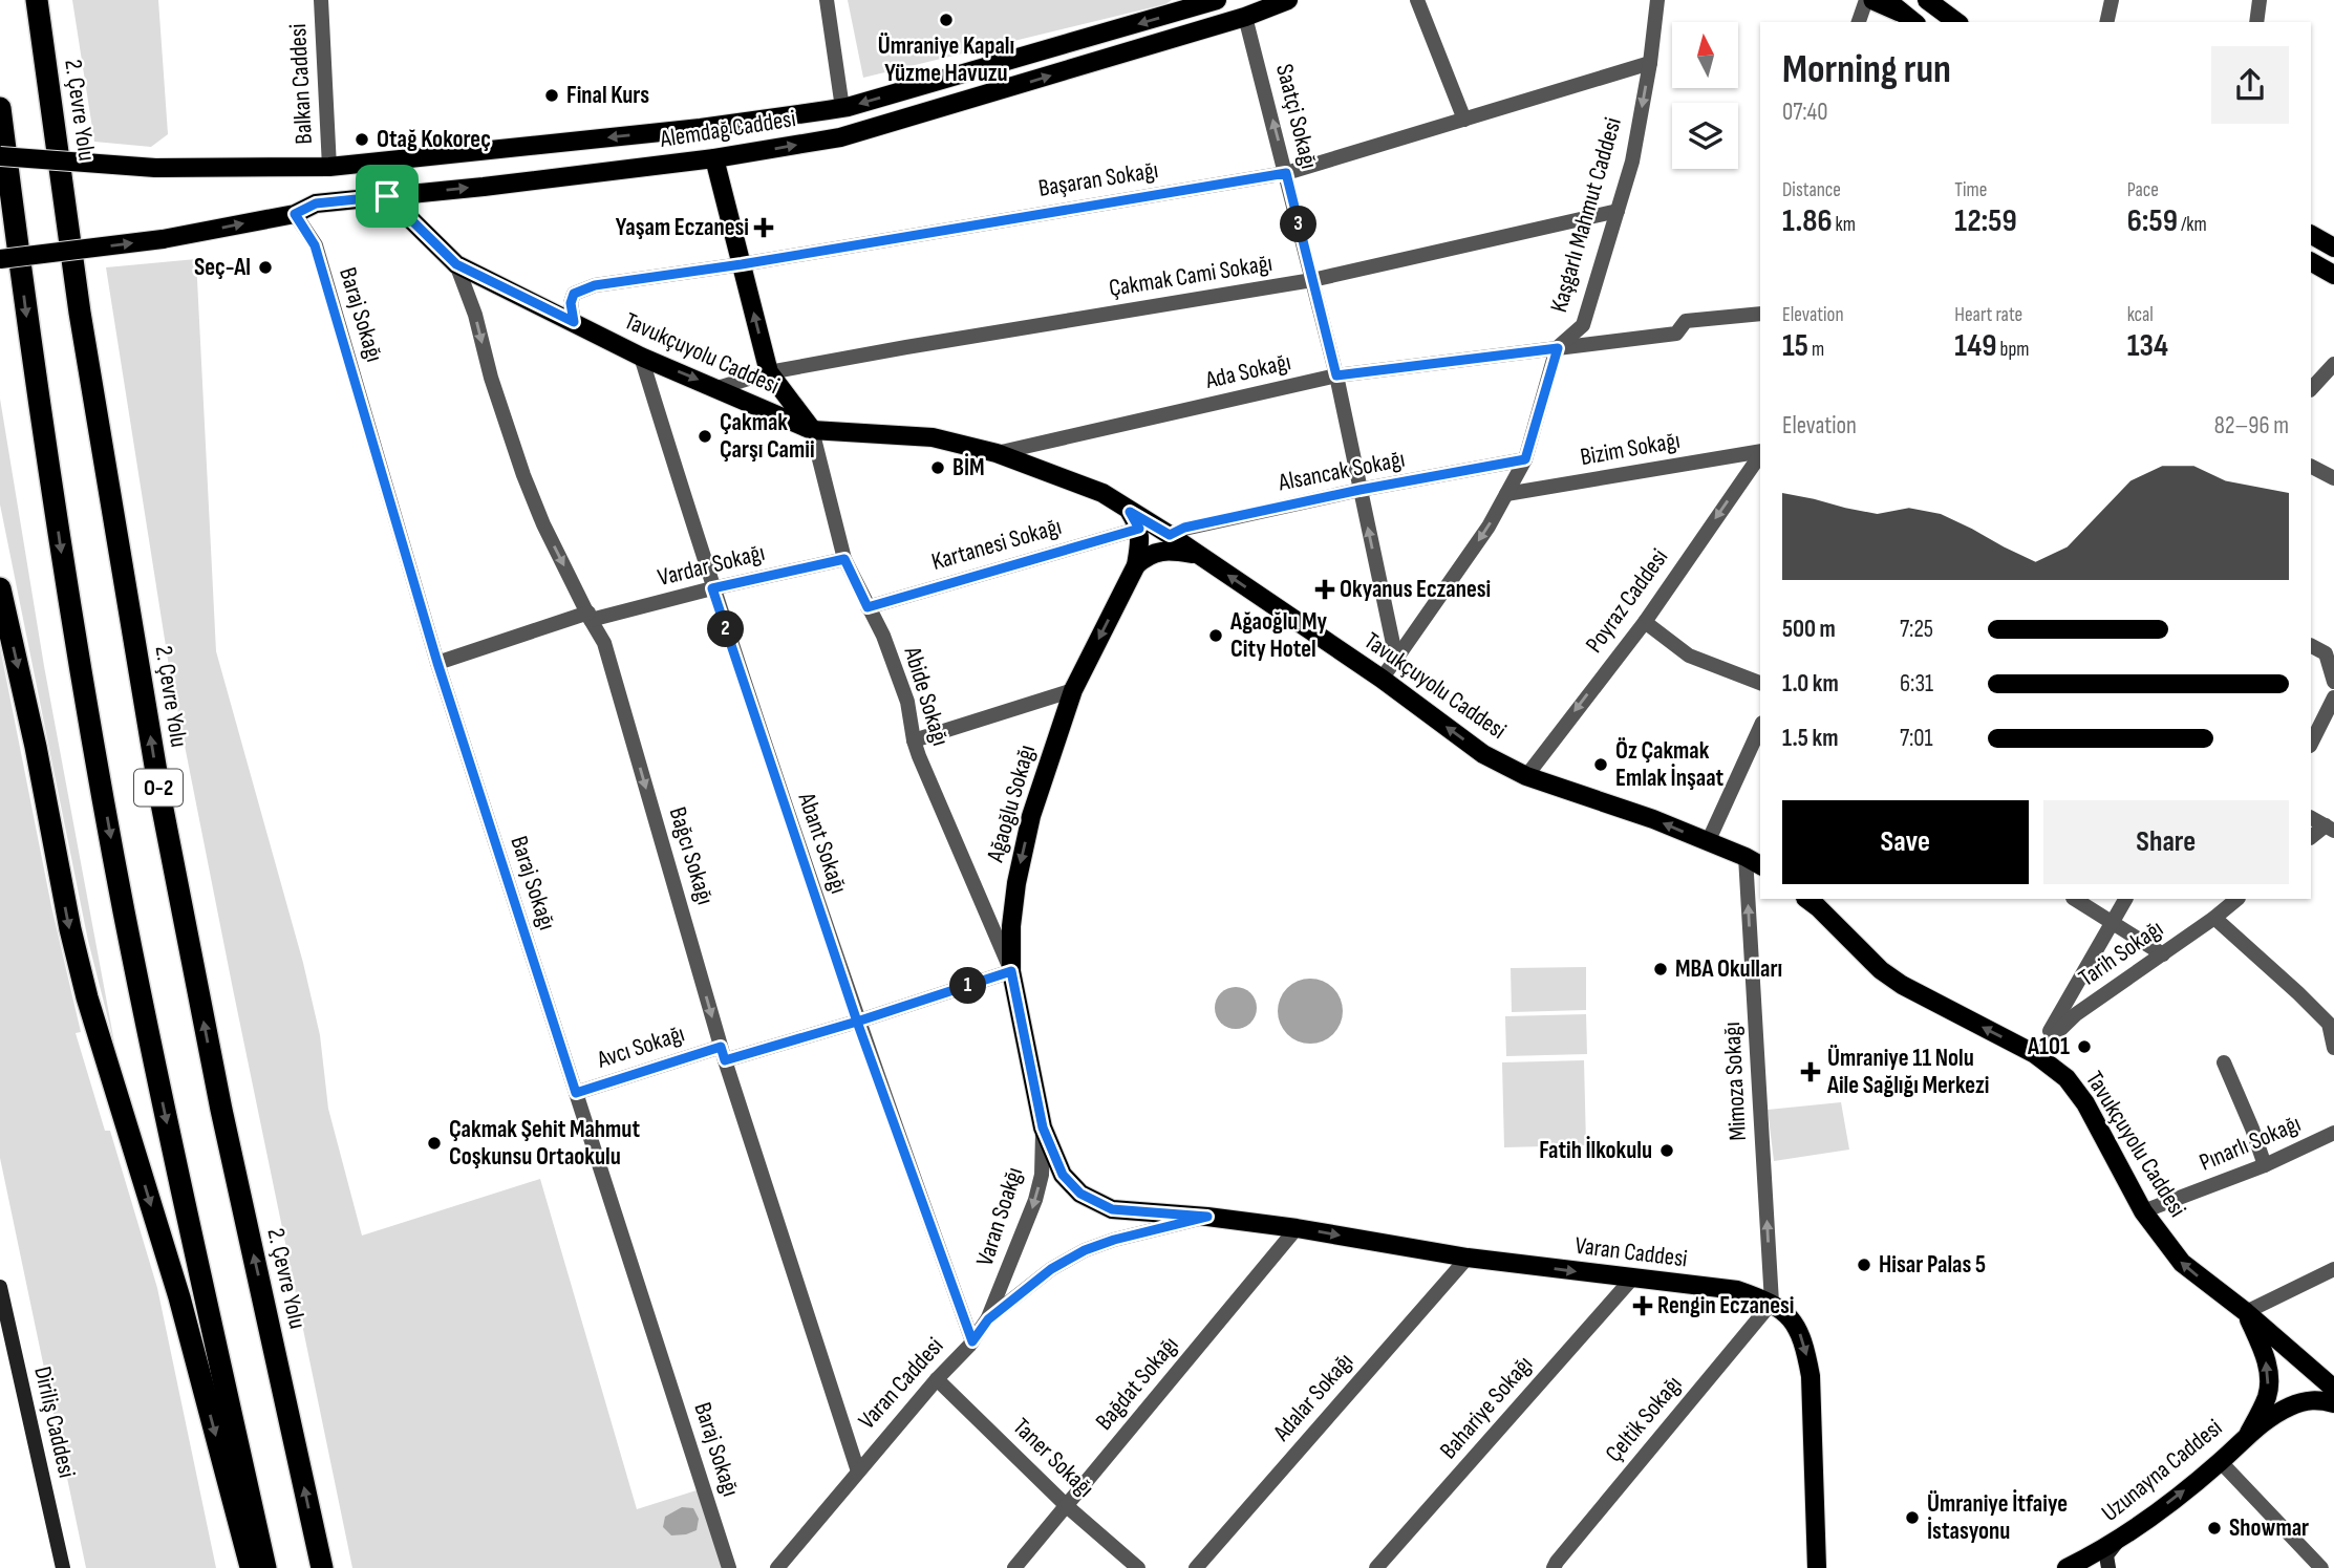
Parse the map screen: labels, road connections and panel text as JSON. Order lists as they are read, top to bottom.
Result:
{
  "streets": {
    "highway": ["2. Çevre Yolu", "O-2"],
    "main road": [
      "Alemdağ Caddesi",
      "Tavukçuyolu Caddesi",
      "Ağaoğlu Sokağı",
      "Varan Caddesi",
      "Diriliş Caddesi",
      "Uzunayna Caddesi"
    ],
    "street": [
      "Balkan Caddesi",
      "Saatçi Sokağı",
      "Başaran Sokağı",
      "Kaşgarlı Mahmut Caddesi",
      "Çakmak Cami Sokağı",
      "Baraj Sokağı",
      "Ada Sokağı",
      "Bizim Sokağı",
      "Alsancak Sokağı",
      "Kartanesi Sokağı",
      "Vardar Sokağı",
      "Poyraz Caddesi",
      "Abide Sokağı",
      "Abant Sokağı",
      "Bağcı Sokağı",
      "Tarih Sokağı",
      "Avcı Sokağı",
      "Mimoza Sokağı",
      "Pınarlı Sokağı",
      "Varan Soakğı",
      "Bağdat Sokağı",
      "Adalar Sokağı",
      "Bahariye Sokağı",
      "Çeltik Sokağı",
      "Taner Sokağı"
    ]
  },
  "crossings": [
    ["Balkan Caddesi", "Alemdağ Caddesi"],
    ["Saatçi Sokağı", "Alemdağ Caddesi"],
    ["Saatçi Sokağı", "Başaran Sokağı"],
    ["Saatçi Sokağı", "Kaşgarlı Mahmut Caddesi"],
    ["Saatçi Sokağı", "Çakmak Cami Sokağı"],
    ["Saatçi Sokağı", "Ada Sokağı"],
    ["Saatçi Sokağı", "Alsancak Sokağı"],
    ["Alemdağ Caddesi", "Baraj Sokağı"],
    ["Alemdağ Caddesi", "Tavukçuyolu Caddesi"],
    ["Başaran Sokağı", "Kaşgarlı Mahmut Caddesi"],
    ["Başaran Sokağı", "Tavukçuyolu Caddesi"],
    ["Kaşgarlı Mahmut Caddesi", "Çakmak Cami Sokağı"],
    ["Kaşgarlı Mahmut Caddesi", "Tavukçuyolu Caddesi"],
    ["Kaşgarlı Mahmut Caddesi", "Ada Sokağı"],
    ["Kaşgarlı Mahmut Caddesi", "Bizim Sokağı"],
    ["Kaşgarlı Mahmut Caddesi", "Alsancak Sokağı"],
    ["Çakmak Cami Sokağı", "Tavukçuyolu Caddesi"],
    ["Baraj Sokağı", "Vardar Sokağı"],
    ["Baraj Sokağı", "Avcı Sokağı"],
    ["Tavukçuyolu Caddesi", "Ada Sokağı"],
    ["Tavukçuyolu Caddesi", "Alsancak Sokağı"],
    ["Tavukçuyolu Caddesi", "Poyraz Caddesi"],
    ["Tavukçuyolu Caddesi", "Abide Sokağı"],
    ["Tavukçuyolu Caddesi", "Abant Sokağı"],
    ["Tavukçuyolu Caddesi", "Bağcı Sokağı"],
    ["Tavukçuyolu Caddesi", "Tarih Sokağı"],
    ["Tavukçuyolu Caddesi", "Mimoza Sokağı"],
    ["Tavukçuyolu Caddesi", "Pınarlı Sokağı"],
    ["Tavukçuyolu Caddesi", "Uzunayna Caddesi"],
    ["Kartanesi Sokağı", "Abide Sokağı"],
    ["Kartanesi Sokağı", "Ağaoğlu Sokağı"],
    ["Vardar Sokağı", "Abide Sokağı"],
    ["Vardar Sokağı", "Abant Sokağı"],
    ["Vardar Sokağı", "Bağcı Sokağı"],
    ["Abide Sokağı", "Ağaoğlu Sokağı"],
    ["Abide Sokağı", "Avcı Sokağı"],
    ["Ağaoğlu Sokağı", "Avcı Sokağı"],
    ["Ağaoğlu Sokağı", "Varan Soakğı"],
    ["Ağaoğlu Sokağı", "Varan Caddesi"],
    ["Abant Sokağı", "Avcı Sokağı"],
    ["Abant Sokağı", "Varan Caddesi"],
    ["Bağcı Sokağı", "Avcı Sokağı"],
    ["Bağcı Sokağı", "Varan Caddesi"],
    ["Mimoza Sokağı", "Varan Caddesi"],
    ["Mimoza Sokağı", "Çeltik Sokağı"],
    ["Varan Soakğı", "Varan Caddesi"],
    ["Varan Caddesi", "Bağdat Sokağı"],
    ["Varan Caddesi", "Adalar Sokağı"],
    ["Varan Caddesi", "Bahariye Sokağı"],
    ["Varan Caddesi", "Çeltik Sokağı"],
    ["Varan Caddesi", "Taner Sokağı"],
    ["Bağdat Sokağı", "Taner Sokağı"]
  ],
  "one_way": [
    "Saatçi Sokağı",
    "Kaşgarlı Mahmut Caddesi",
    "Tavukçuyolu Caddesi",
    "Poyraz Caddesi",
    "Ağaoğlu Sokağı",
    "Bağcı Sokağı",
    "Mimoza Sokağı",
    "Varan Soakğı",
    "Uzunayna Caddesi"
  ],
  "places": {
    "other": [
      "Ümraniye Kapalı Yüzme Havuzu",
      "Final Kurs",
      "Otağ Kokoreç",
      "Seç-Al",
      "Çakmak Çarşı Camii",
      "BİM",
      "Ağaoğlu My City Hotel",
      "Öz Çakmak Emlak İnşaat",
      "MBA Okulları",
      "A101",
      "Çakmak Şehit Mahmut Coşkunsu Ortaokulu",
      "Fatih İlkokulu",
      "Hisar Palas 5",
      "Ümraniye İtfaiye İstasyonu",
      "Showmar"
    ],
    "health": [
      "Yaşam Eczanesi",
      "Okyanus Eczanesi",
      "Ümraniye 11 Nolu Aile Sağlığı Merkezi",
      "Rengin Eczanesi"
    ]
  },
  "north": "top",
  "page": {
    "heading": ["Morning run", "07:40"],
    "stats": [
      ["Distance", "1.86 km"],
      ["Time", "12:59"],
      ["Pace", "6:59 /km"],
      ["Elevation", "15 m"],
      ["Heart rate", "149 bpm"],
      ["kcal", "134"]
    ],
    "pins": ["3", "2", "1"],
    "chart": ["Elevation", "82–96 m"],
    "list": [
      {
        "name": "500 m",
        "note": "7:25"
      },
      {
        "name": "1.0 km",
        "note": "6:31"
      },
      {
        "name": "1.5 km",
        "note": "7:01"
      }
    ],
    "buttons": ["Save", "Share"]
  }
}
